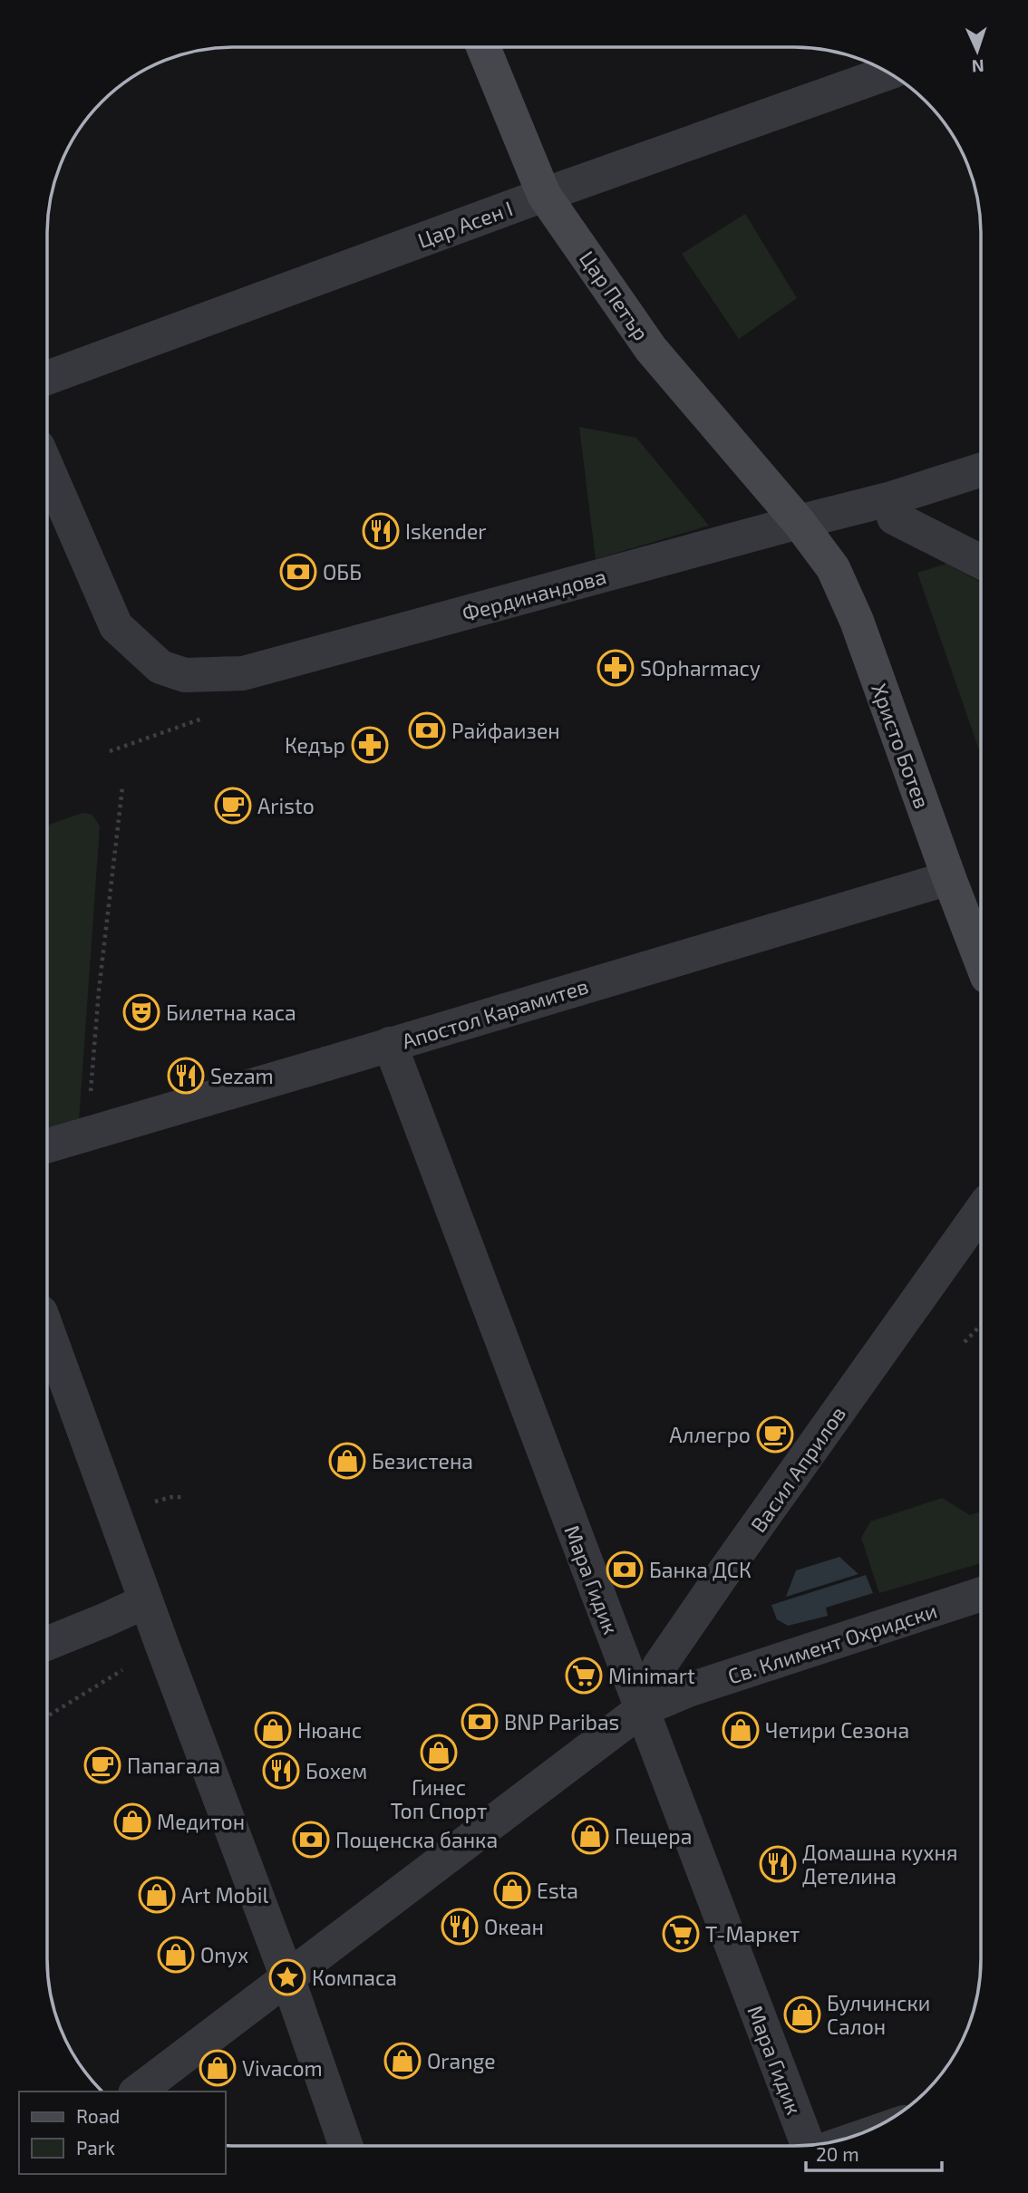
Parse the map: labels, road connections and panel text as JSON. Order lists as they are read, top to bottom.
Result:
{
  "streets": {
    "main road": ["Цар Петър", "Христо Ботев"],
    "street": [
      "Цар Асен I",
      "Фердинандова",
      "Апостол Карамитев",
      "Васил Априлов",
      "Мара Гидик",
      "Св. Климент Охридски"
    ]
  },
  "crossings": [
    ["Цар Асен I", "Цар Петър"],
    ["Цар Петър", "Фердинандова"],
    ["Цар Петър", "Христо Ботев"],
    ["Фердинандова", "Христо Ботев"],
    ["Христо Ботев", "Апостол Карамитев"],
    ["Апостол Карамитев", "Мара Гидик"],
    ["Васил Априлов", "Мара Гидик"],
    ["Васил Априлов", "Св. Климент Охридски"],
    ["Мара Гидик", "Св. Климент Охридски"]
  ],
  "places": {
    "restaurant": [
      "Iskender",
      "Sezam",
      "Бохем",
      "Домашна кухня Детелина",
      "Океан"
    ],
    "bank": [
      "ОББ",
      "Райфаизен",
      "Банка ДСК",
      "BNP Paribas",
      "Пощенска банка"
    ],
    "pharmacy": ["SOpharmacy", "Кедър"],
    "cafe": ["Aristo", "Аллегро", "Папагала"],
    "theatre": ["Билетна каса"],
    "shop": [
      "Безистена",
      "Нюанс",
      "Четири Сезона",
      "Гинес Топ Спорт",
      "Медитон",
      "Пещера",
      "Esta",
      "Art Mobil",
      "Onyx",
      "Булчински Салон",
      "Orange",
      "Vivacom"
    ],
    "supermarket": ["Minimart", "Т-Маркет"],
    "place": ["Компаса"]
  },
  "legend": ["Road", "Park"],
  "scale_bar": "20 m",
  "north": "bottom"
}
